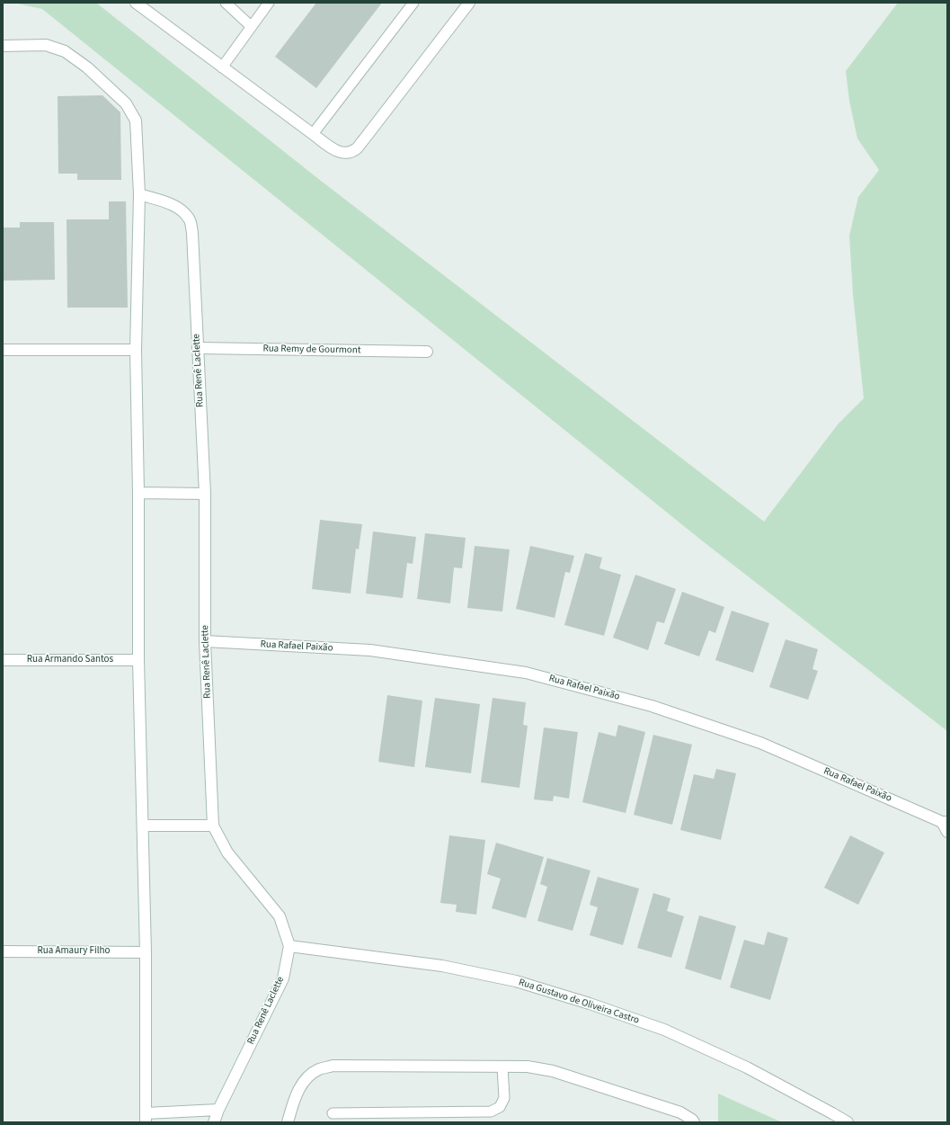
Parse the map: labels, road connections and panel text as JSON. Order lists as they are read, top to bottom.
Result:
{
  "streets": {
    "street": [
      "Rua Remy de Gourmont",
      "Rua Renê Laclette",
      "Rua Rafael Paixão",
      "Rua Armando Santos",
      "Rua Amaury Filho",
      "Rua Gustavo de Oliveira Castro"
    ]
  },
  "crossings": [
    ["Rua Remy de Gourmont", "Rua Renê Laclette"],
    ["Rua Renê Laclette", "Rua Rafael Paixão"],
    ["Rua Renê Laclette", "Rua Gustavo de Oliveira Castro"]
  ]
}
